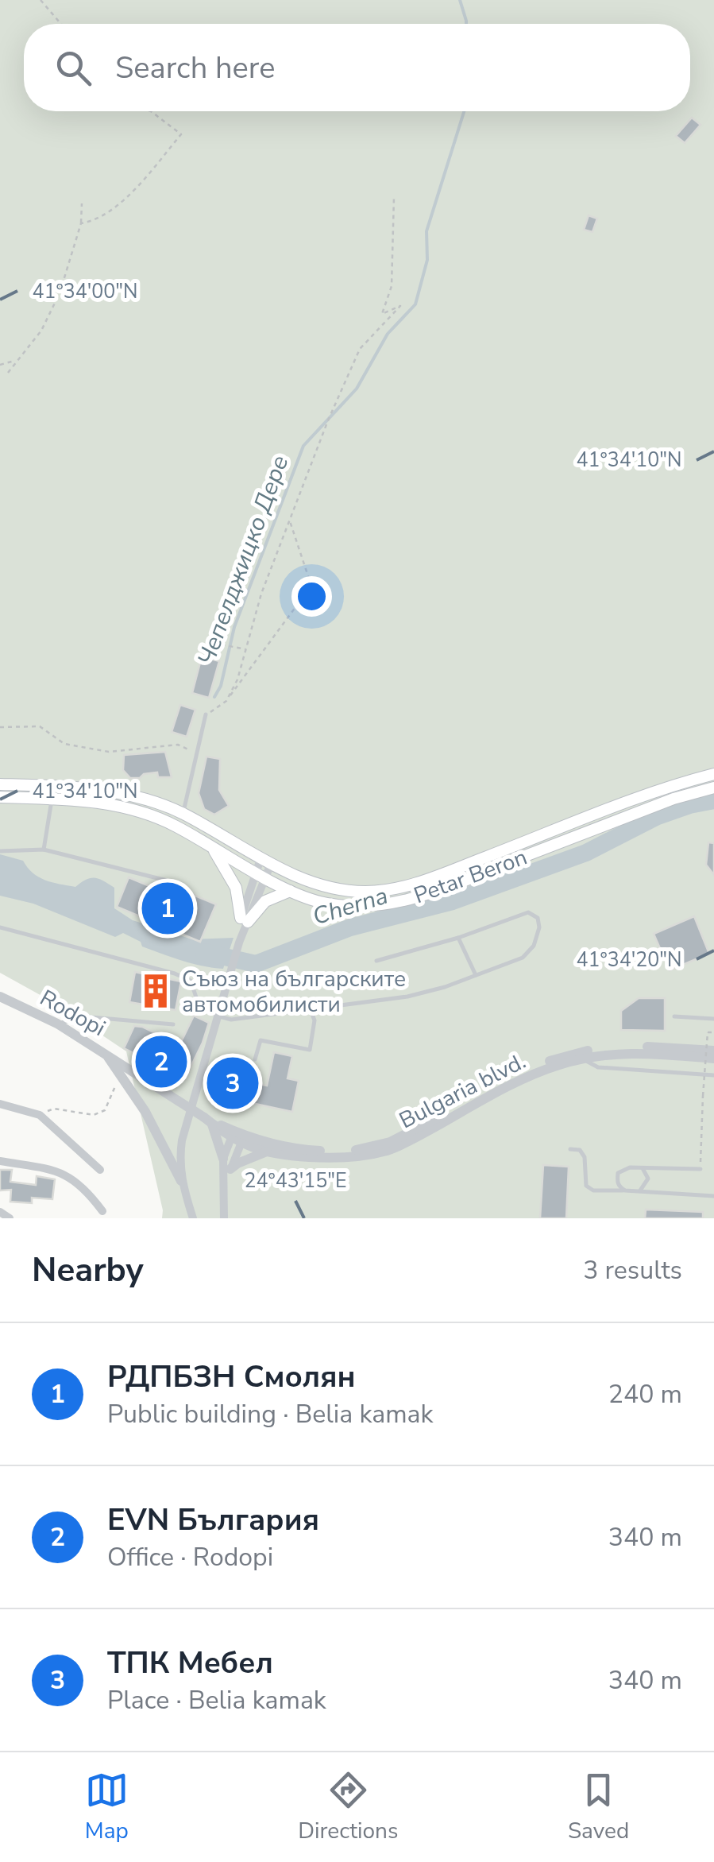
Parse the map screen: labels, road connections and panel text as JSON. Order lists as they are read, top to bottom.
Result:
{
  "streets": {
    "main road": ["Petar Beron"],
    "street": ["Rodopi", "Bulgaria blvd."]
  },
  "crossings": [
    ["Rodopi", "Bulgaria blvd."]
  ],
  "water": ["Чепелджицко Дере", "Cherna"],
  "places": {
    "building": ["Съюз на българските автомобилисти"]
  },
  "page": {
    "search": "Search here",
    "pins": ["1", "2", "3"],
    "heading": ["Nearby", "3 results"],
    "list": [
      {
        "mark": "1",
        "name": "РДПБЗН Смолян",
        "note": "Public building · Belia kamak",
        "value": "240 m"
      },
      {
        "mark": "2",
        "name": "EVN България",
        "note": "Office · Rodopi",
        "value": "340 m"
      },
      {
        "mark": "3",
        "name": "ТПК Мебел",
        "note": "Place · Belia kamak",
        "value": "340 m"
      }
    ],
    "nav": ["Map", "Directions", "Saved"]
  },
  "coordinates": [
    "41°34'00\"N",
    "41°34'10\"N",
    "41°34'20\"N",
    "24°43'15\"E"
  ]
}
